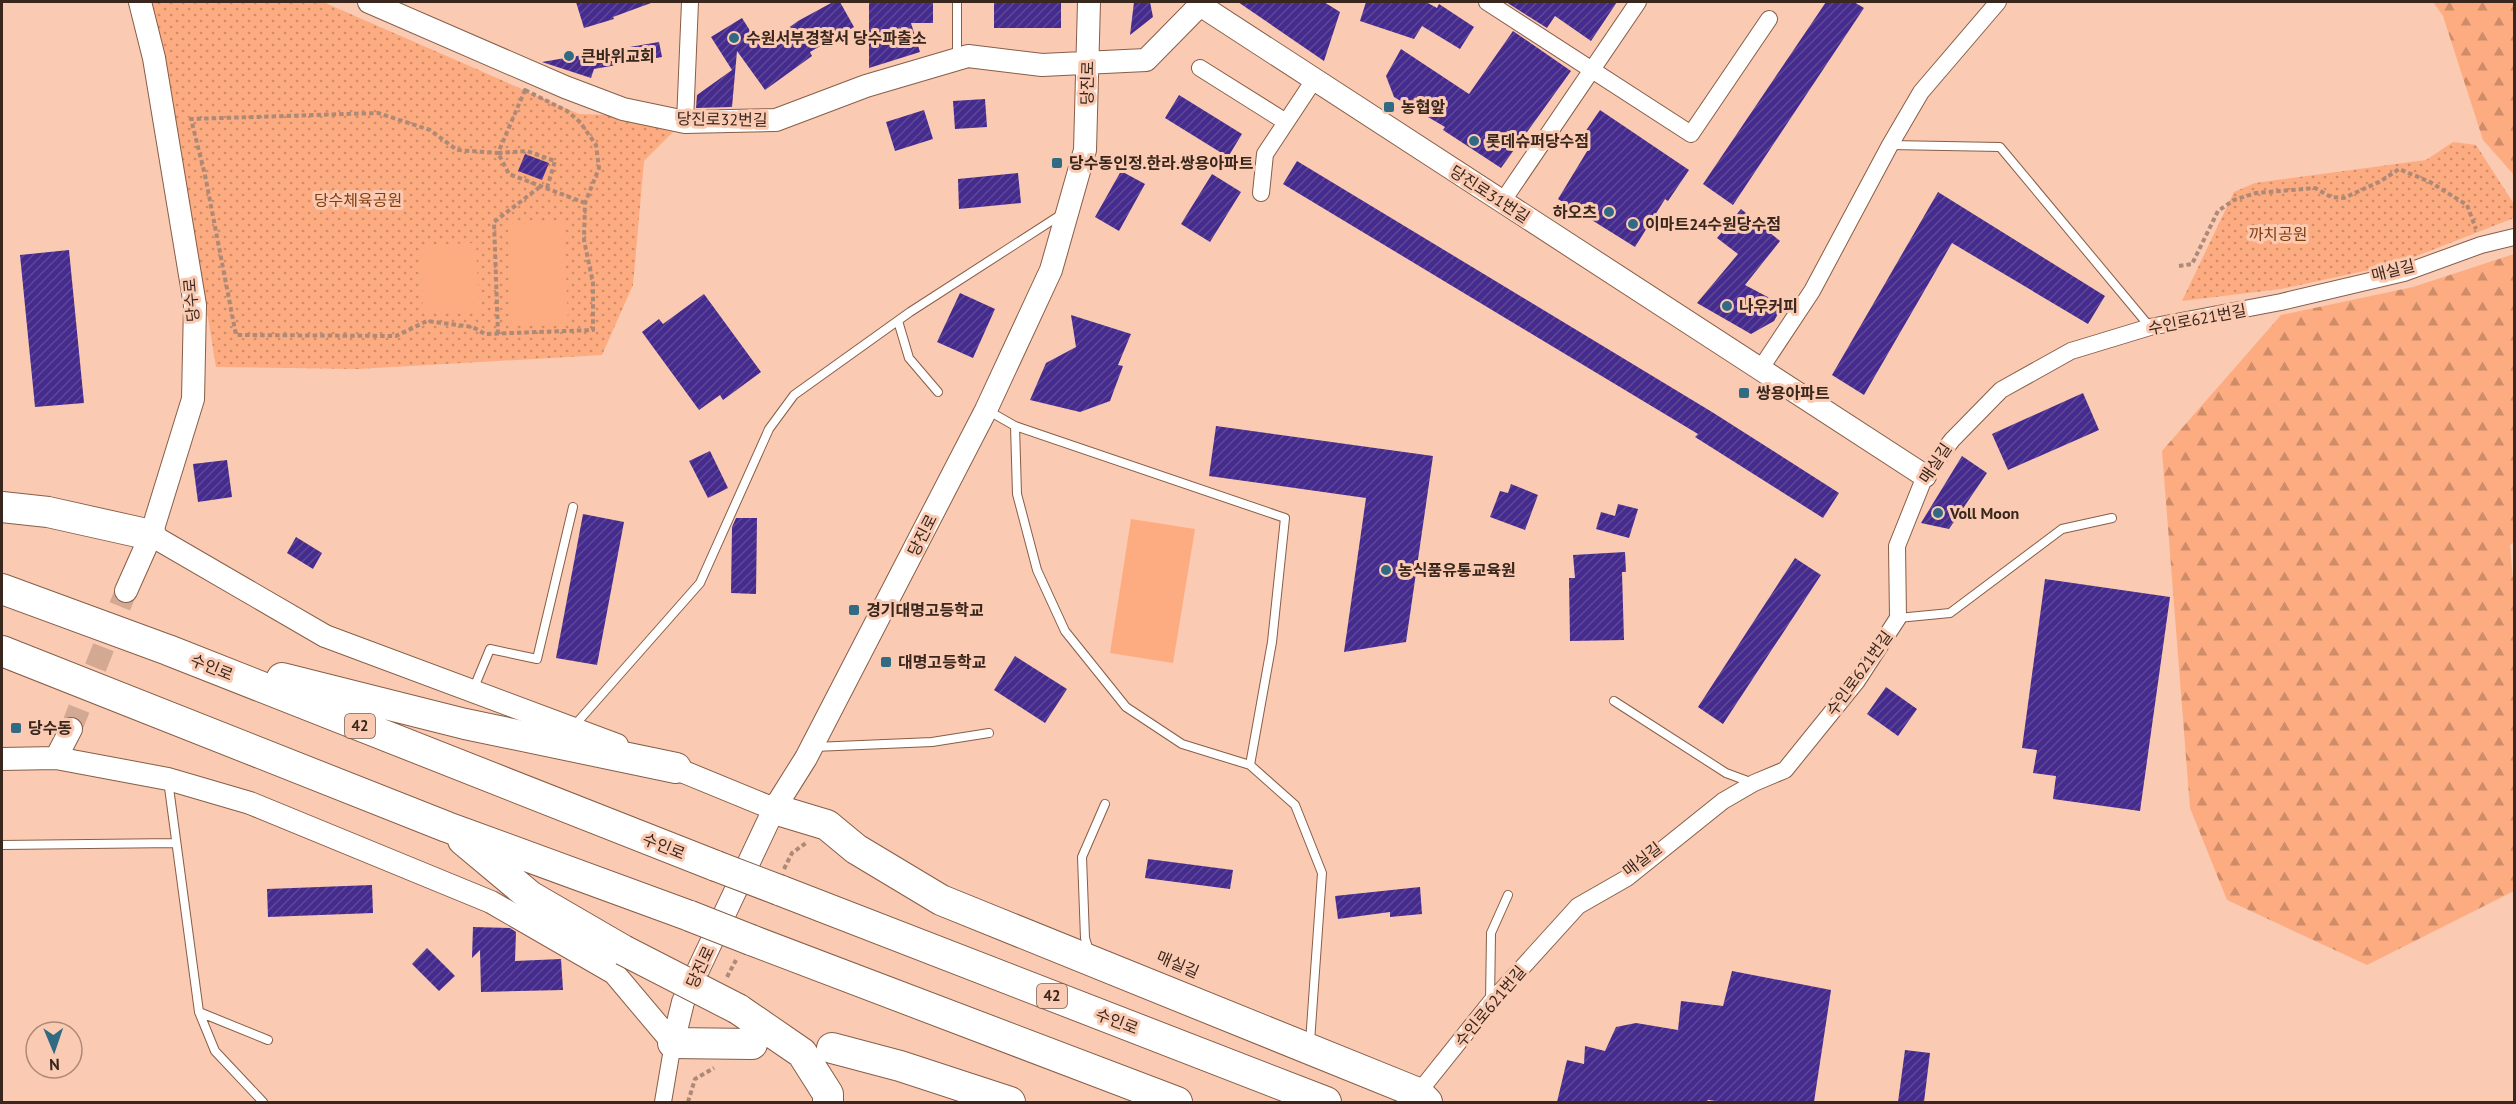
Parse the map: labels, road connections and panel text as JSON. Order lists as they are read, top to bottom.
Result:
{
  "streets": {
    "highway": ["수인로", "42"],
    "street": [
      "당진로",
      "당진로32번길",
      "당진로31번길",
      "당수로",
      "수인로621번길"
    ]
  },
  "crossings": [
    ["당진로", "당진로32번길"],
    ["당진로", "당진로31번길"],
    ["당진로32번길", "당진로31번길"],
    ["당진로31번길", "수인로621번길"]
  ],
  "parks": ["당수체육공원", "까치공원"],
  "places": {
    "other": [
      "수원서부경찰서 당수파출소",
      "큰바위교회",
      "롯데슈퍼당수점",
      "하오츠",
      "이마트24수원당수점",
      "나우커피",
      "Voll Moon",
      "농식품유통교육원"
    ],
    "transit": [
      "농협앞",
      "당수동인정.한라.쌍용아파트",
      "쌍용아파트",
      "경기대명고등학교",
      "대명고등학교",
      "당수동"
    ]
  },
  "north": "bottom"
}
